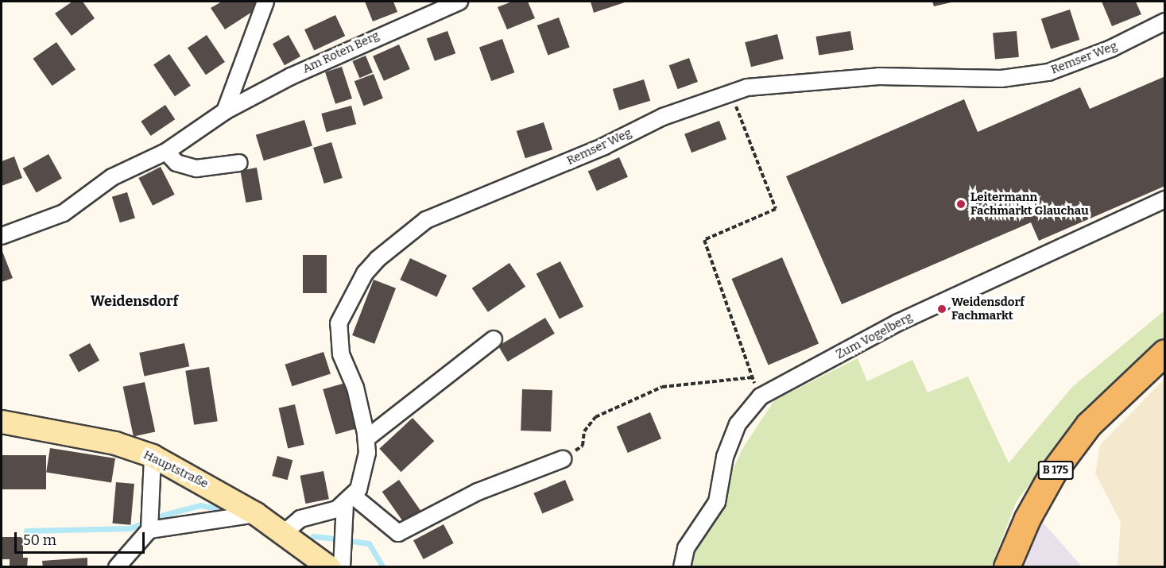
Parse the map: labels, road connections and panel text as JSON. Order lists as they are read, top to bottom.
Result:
{
  "streets": {
    "main road": ["Hauptstraße", "B 175"],
    "street": ["Am Roten Berg", "Remser Weg", "Zum Vogelberg"]
  },
  "districts": ["Weidensdorf"],
  "places": ["Leitermann Fachmarkt Glauchau", "Weidensdorf Fachmarkt"],
  "scale_bar": "50 m"
}
